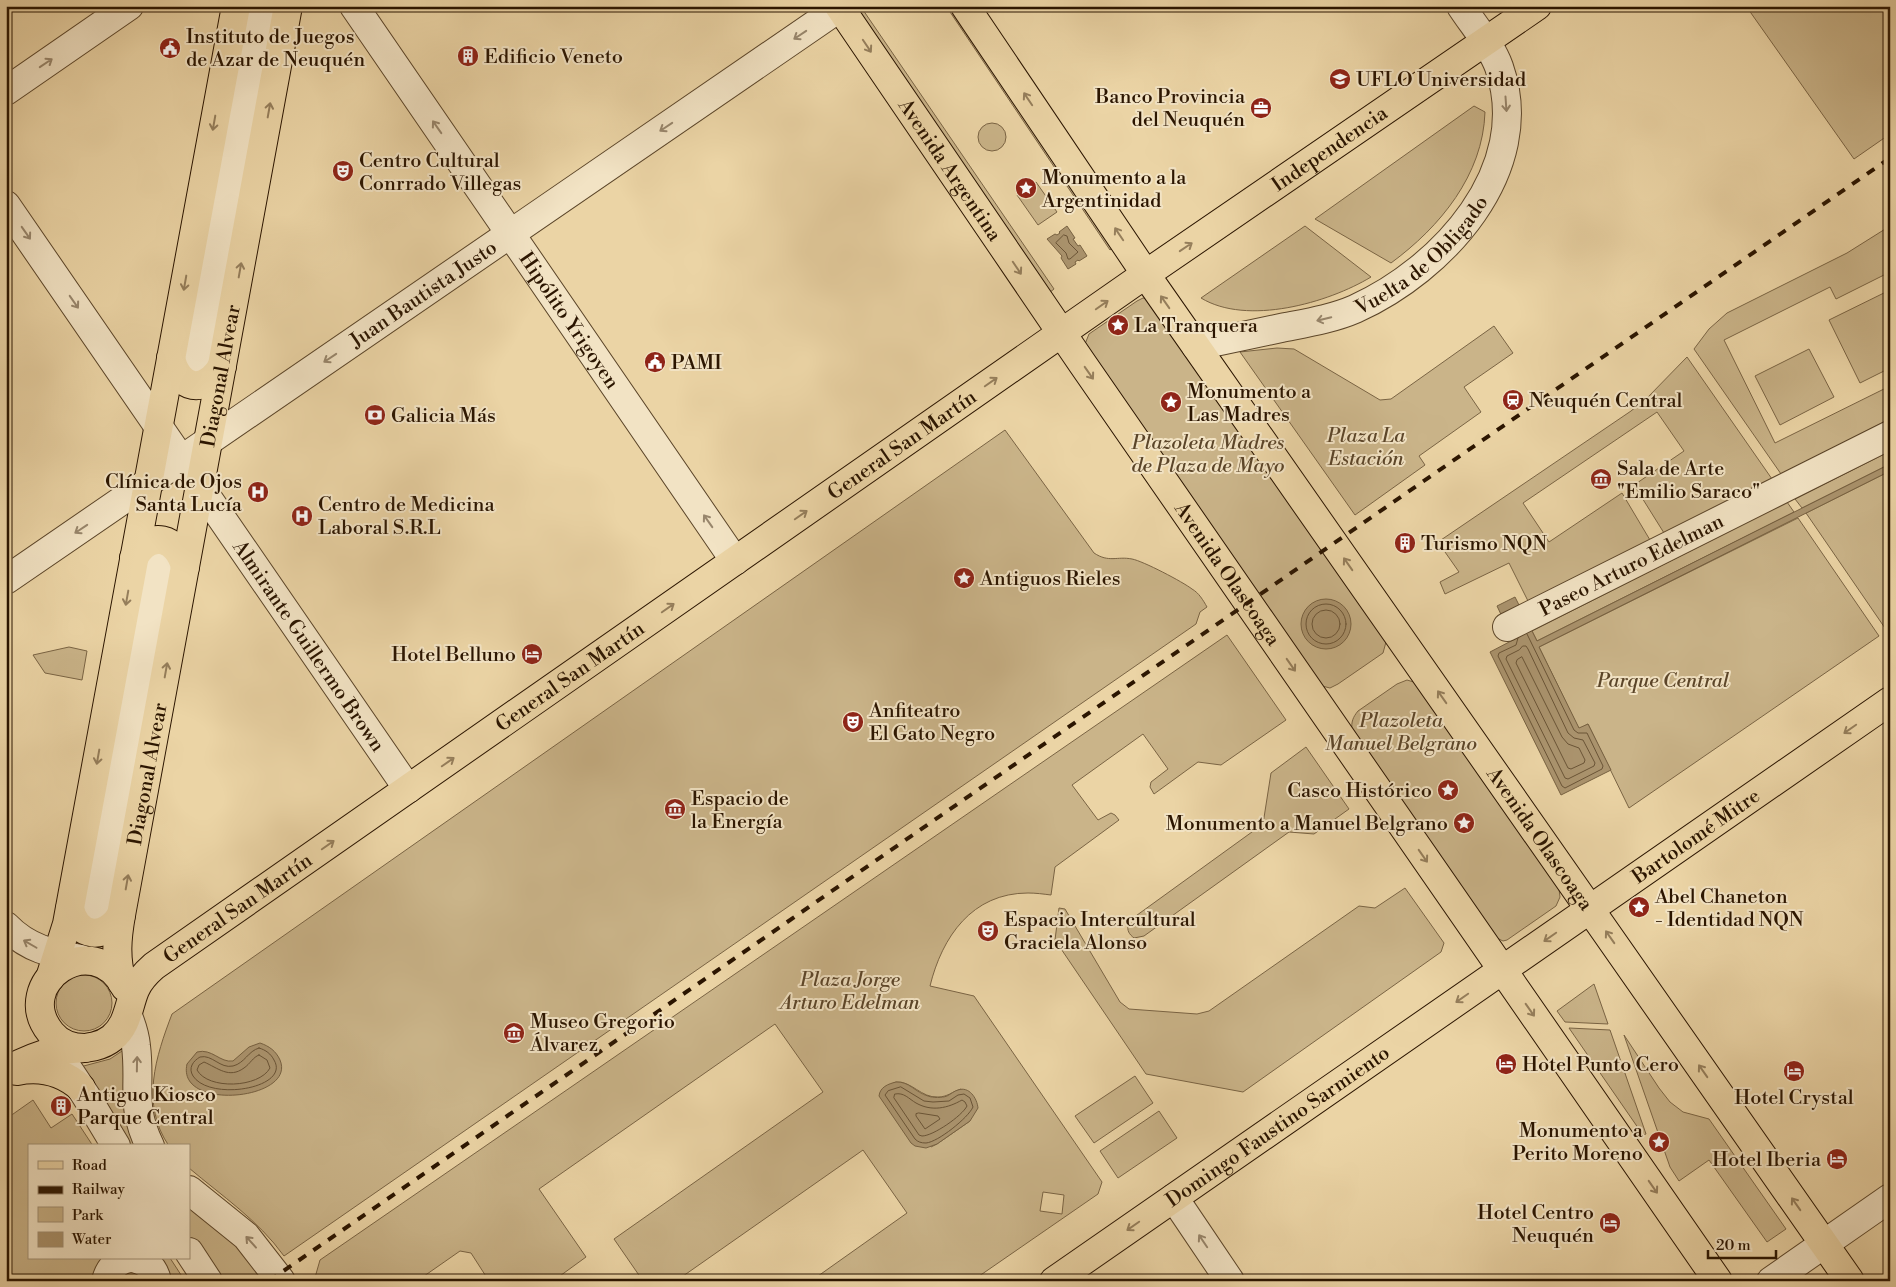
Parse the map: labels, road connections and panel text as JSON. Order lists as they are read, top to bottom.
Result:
{
  "streets": {
    "main road": [
      "Independencia",
      "Avenida Argentina",
      "Diagonal Alvear",
      "General San Martín",
      "Avenida Olascoaga",
      "Bartolomé Mitre",
      "Domingo Faustino Sarmiento"
    ],
    "street": [
      "Vuelta de Obligado",
      "Juan Bautista Justo",
      "Hipólito Yrigoyen",
      "Paseo Arturo Edelman",
      "Almirante Guillermo Brown"
    ]
  },
  "crossings": [
    ["Independencia", "Vuelta de Obligado"],
    ["Independencia", "General San Martín"],
    ["Independencia", "Avenida Olascoaga"],
    ["Avenida Argentina", "Juan Bautista Justo"],
    ["Avenida Argentina", "General San Martín"],
    ["Avenida Argentina", "Avenida Olascoaga"],
    ["Vuelta de Obligado", "Avenida Olascoaga"],
    ["Juan Bautista Justo", "Hipólito Yrigoyen"],
    ["Juan Bautista Justo", "Diagonal Alvear"],
    ["Juan Bautista Justo", "Almirante Guillermo Brown"],
    ["Hipólito Yrigoyen", "General San Martín"],
    ["Diagonal Alvear", "General San Martín"],
    ["Diagonal Alvear", "Almirante Guillermo Brown"],
    ["General San Martín", "Avenida Olascoaga"],
    ["General San Martín", "Almirante Guillermo Brown"],
    ["Avenida Olascoaga", "Bartolomé Mitre"],
    ["Avenida Olascoaga", "Domingo Faustino Sarmiento"],
    ["Bartolomé Mitre", "Domingo Faustino Sarmiento"]
  ],
  "one_way": [
    "Independencia",
    "Vuelta de Obligado",
    "Juan Bautista Justo",
    "Hipólito Yrigoyen",
    "General San Martín",
    "Almirante Guillermo Brown",
    "Bartolomé Mitre",
    "Domingo Faustino Sarmiento"
  ],
  "parks": [
    "Plaza La Estación",
    "Plazoleta Madres de Plaza de Mayo",
    "Parque Central",
    "Plazoleta Manuel Belgrano",
    "Plaza Jorge Arturo Edelman"
  ],
  "places": {
    "public building": ["Instituto de Juegos de Azar de Neuquén", "PAMI"],
    "building": ["Edificio Veneto", "Turismo NQN", "Antiguo Kiosco Parque Central"],
    "school or university": ["UFLO Universidad"],
    "office": ["Banco Provincia del Neuquén"],
    "theatre": ["Centro Cultural Conrrado Villegas", "Anfiteatro El Gato Negro", "Espacio Intercultural Graciela Alonso"],
    "place": [
      "Monumento a la Argentinidad",
      "La Tranquera",
      "Monumento a Las Madres",
      "Antiguos Rieles",
      "Casco Histórico",
      "Monumento a Manuel Belgrano",
      "Abel Chaneton - Identidad NQN",
      "Monumento a Perito Moreno"
    ],
    "station": ["Neuquén Central"],
    "bank": ["Galicia Más"],
    "museum": ["Sala de Arte \"Emilio Saraco\"", "Espacio de la Energía", "Museo Gregorio Álvarez"],
    "hospital": ["Clínica de Ojos Santa Lucía", "Centro de Medicina Laboral S.R.L"],
    "hotel": [
      "Hotel Belluno",
      "Hotel Punto Cero",
      "Hotel Crystal",
      "Hotel Iberia",
      "Hotel Centro Neuquén"
    ]
  },
  "legend": [
    "Road",
    "Railway",
    "Park",
    "Water"
  ],
  "scale_bar": "20 m"
}
